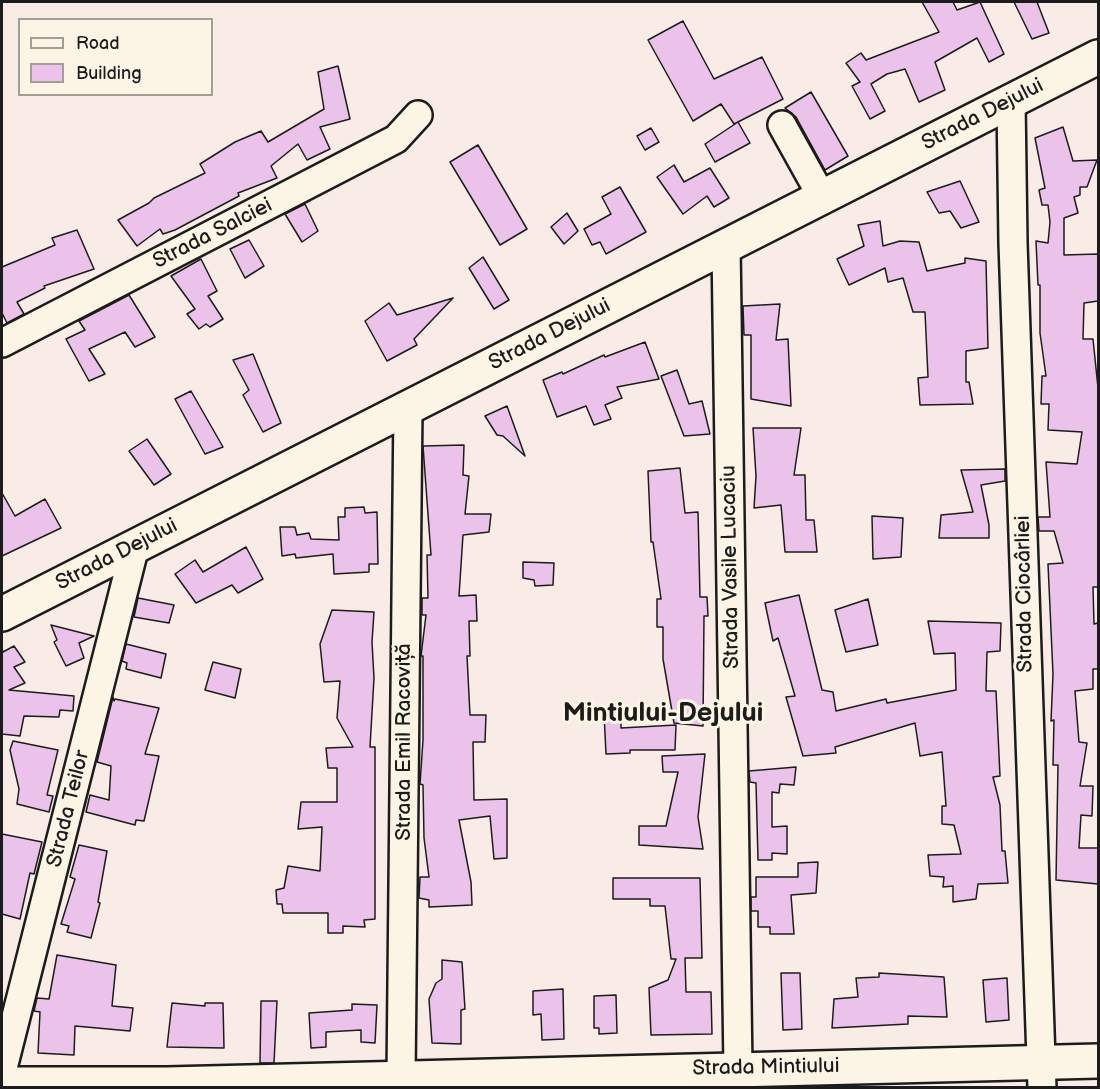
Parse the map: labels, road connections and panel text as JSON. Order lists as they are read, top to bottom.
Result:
{
  "streets": {
    "main road": ["Strada Dejului", "Strada Mintiului"],
    "street": [
      "Strada Salciei",
      "Strada Vasile Lucaciu",
      "Strada Ciocârliei",
      "Strada Emil Racoviță",
      "Strada Teilor"
    ]
  },
  "crossings": [
    ["Strada Dejului", "Strada Vasile Lucaciu"],
    ["Strada Dejului", "Strada Ciocârliei"],
    ["Strada Dejului", "Strada Emil Racoviță"],
    ["Strada Dejului", "Strada Teilor"],
    ["Strada Vasile Lucaciu", "Strada Mintiului"],
    ["Strada Ciocârliei", "Strada Mintiului"],
    ["Strada Emil Racoviță", "Strada Mintiului"]
  ],
  "districts": ["Mintiului-Dejului"],
  "legend": ["Road", "Building"]
}
